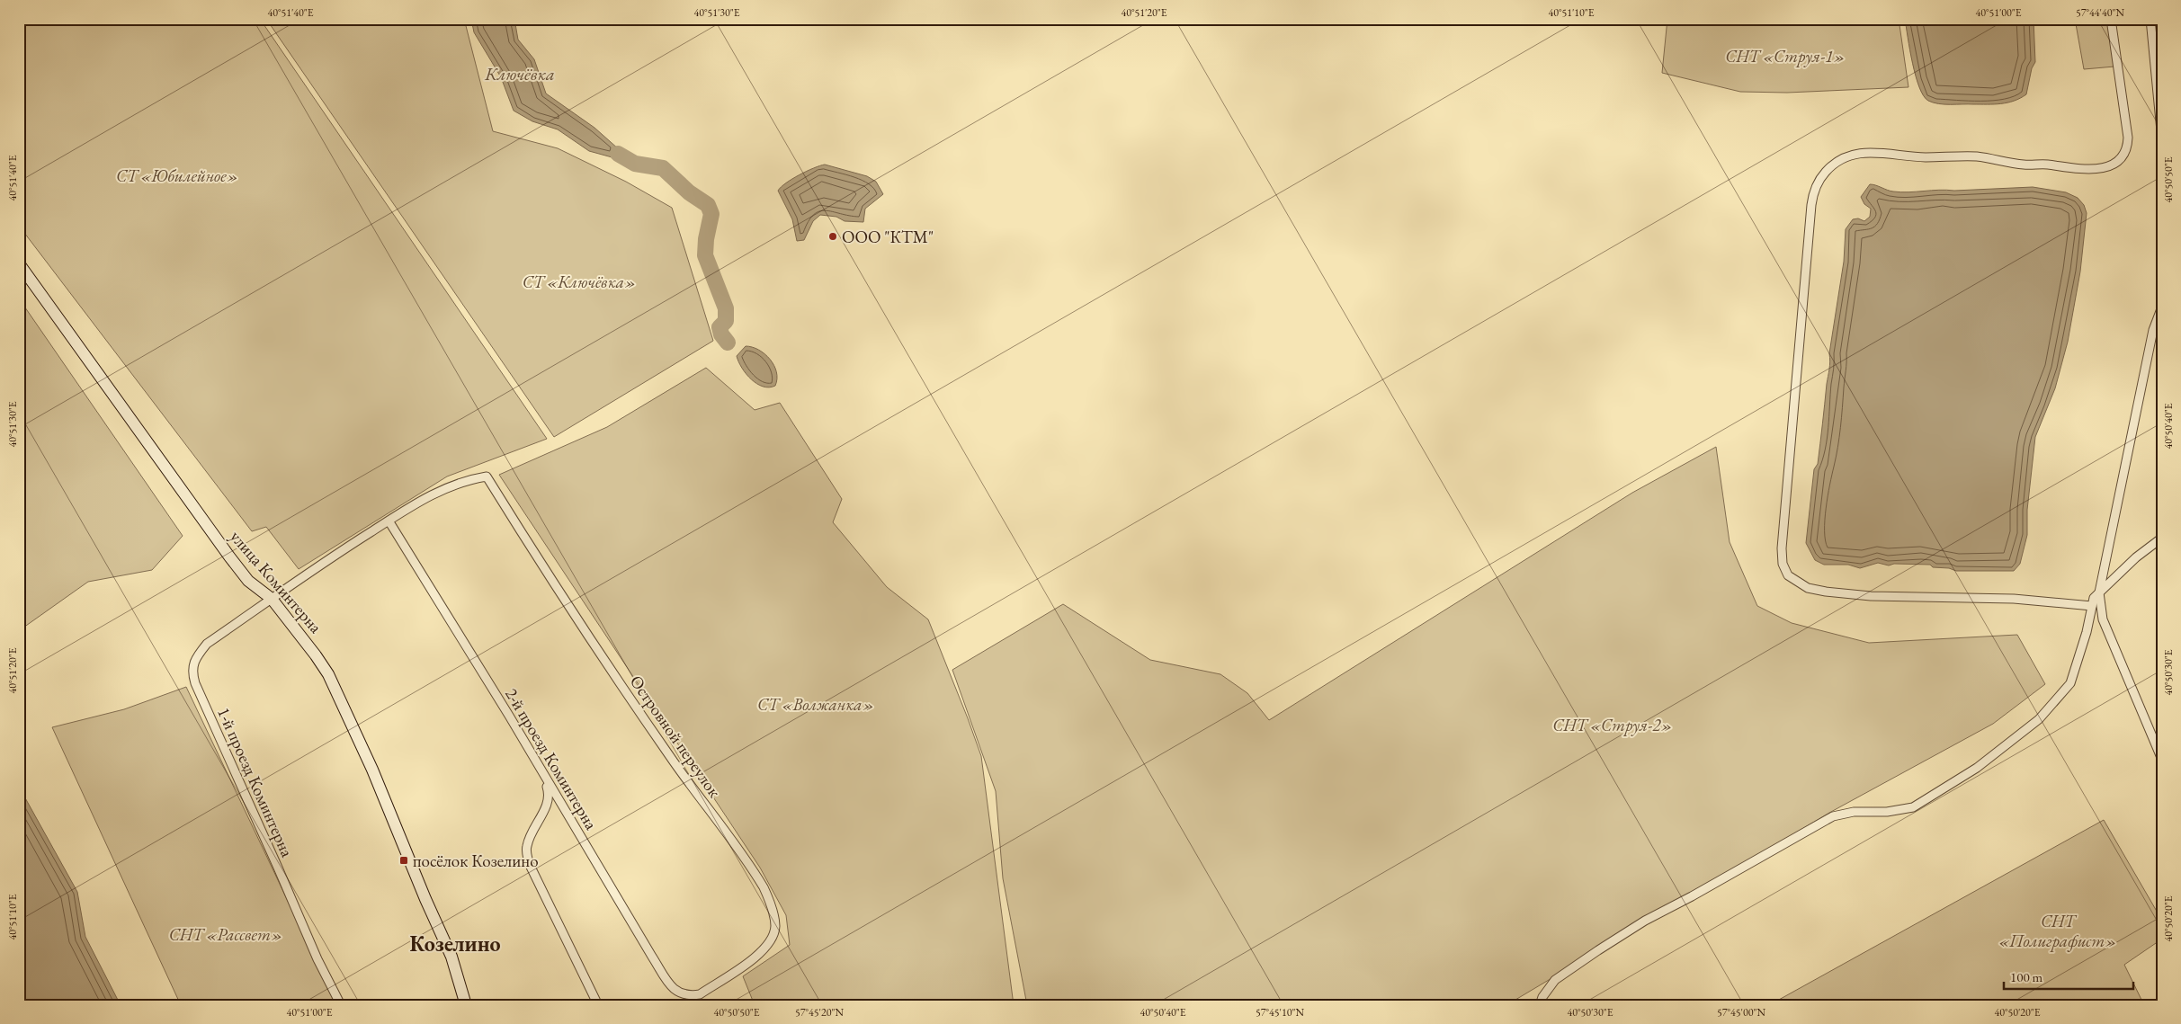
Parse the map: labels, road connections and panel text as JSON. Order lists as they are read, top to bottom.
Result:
{
  "streets": {
    "street": [
      "улица Коминтерна",
      "Островной переулок",
      "2-й проезд Коминтерна",
      "1-й проезд Коминтерна"
    ]
  },
  "crossings": [
    ["улица Коминтерна", "1-й проезд Коминтерна"],
    ["Островной переулок", "2-й проезд Коминтерна"]
  ],
  "districts": ["Козелино"],
  "water": ["Ключёвка"],
  "parks": [
    "СНТ «Струя-1»",
    "СТ «Юбилейное»",
    "СТ «Ключёвка»",
    "СТ «Волжанка»",
    "СНТ «Струя-2»",
    "СНТ «Полиграфист»",
    "СНТ «Рассвет»"
  ],
  "places": {
    "other": ["ООО \"КТМ\""],
    "transit": ["посёлок Козелино"]
  },
  "scale_bar": "100 m",
  "coordinates": [
    "40°51'40\"E",
    "40°51'30\"E",
    "40°51'20\"E",
    "40°51'10\"E",
    "40°51'00\"E",
    "57°44'40\"N",
    "40°50'50\"E",
    "40°50'40\"E",
    "40°50'30\"E",
    "40°50'20\"E",
    "57°45'20\"N",
    "57°45'10\"N",
    "57°45'00\"N"
  ]
}
